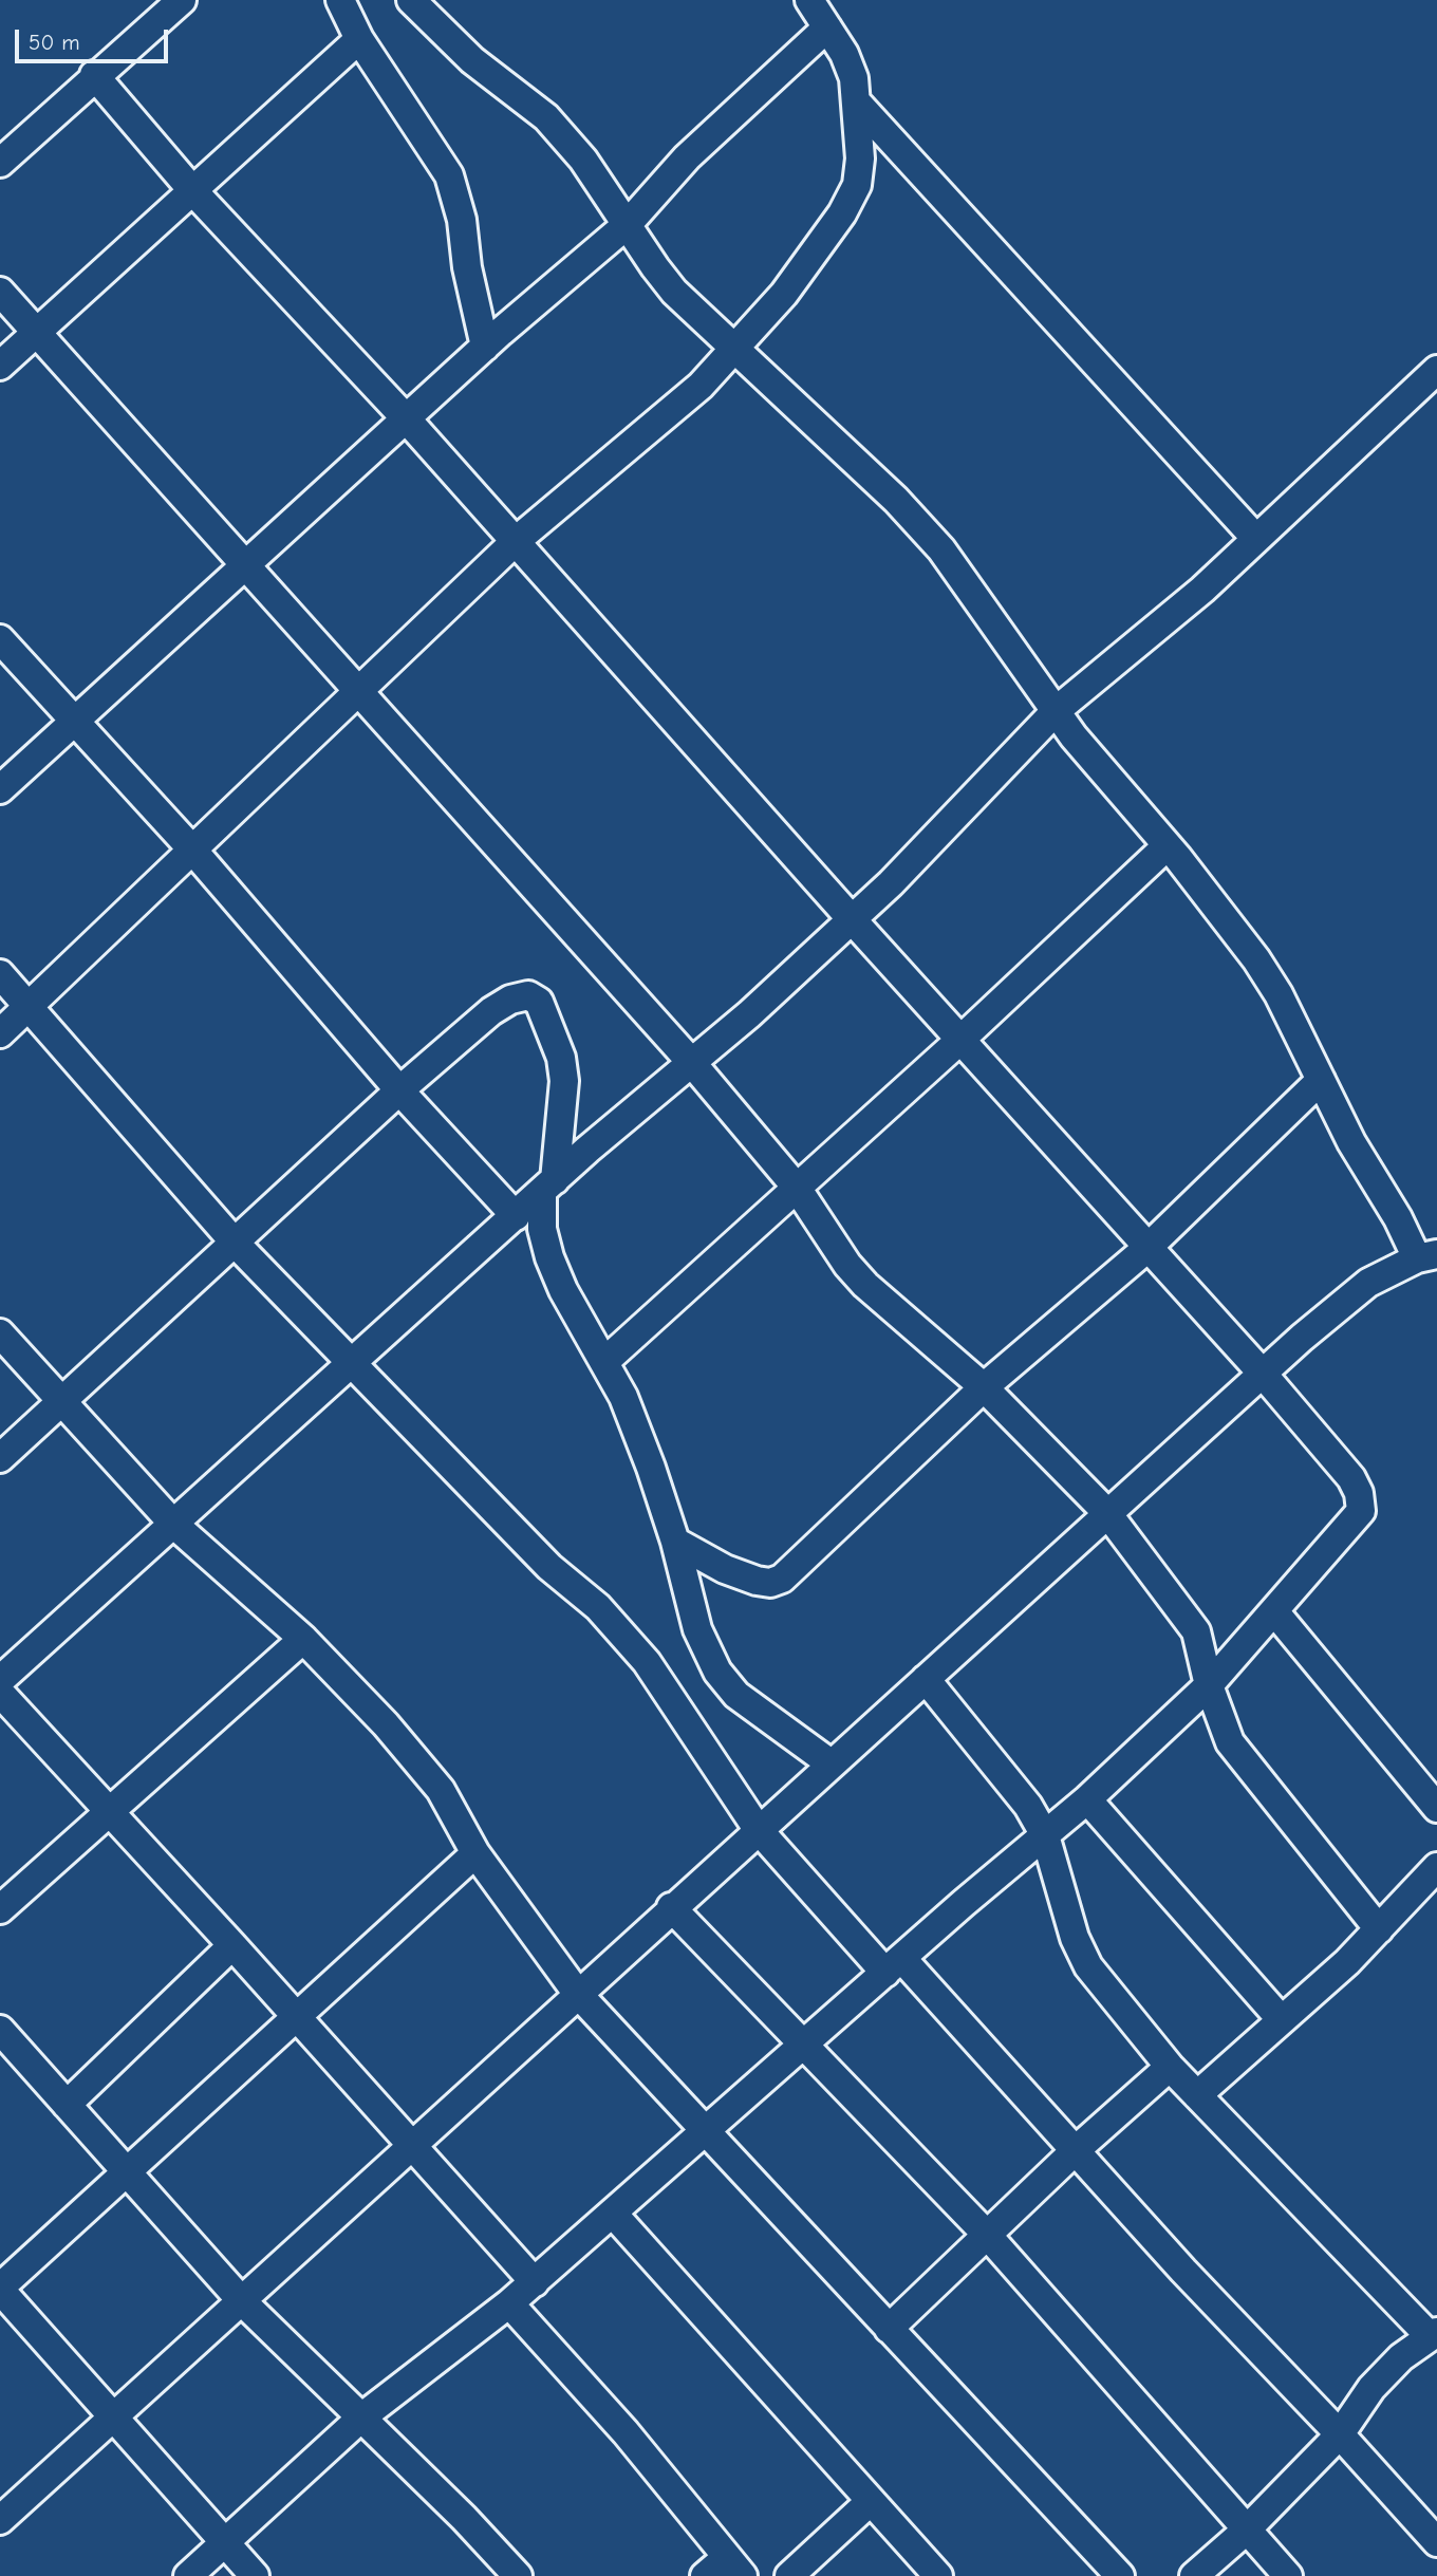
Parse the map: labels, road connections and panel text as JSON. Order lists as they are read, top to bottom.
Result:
{
  "scale_bar": "50 m"
}
